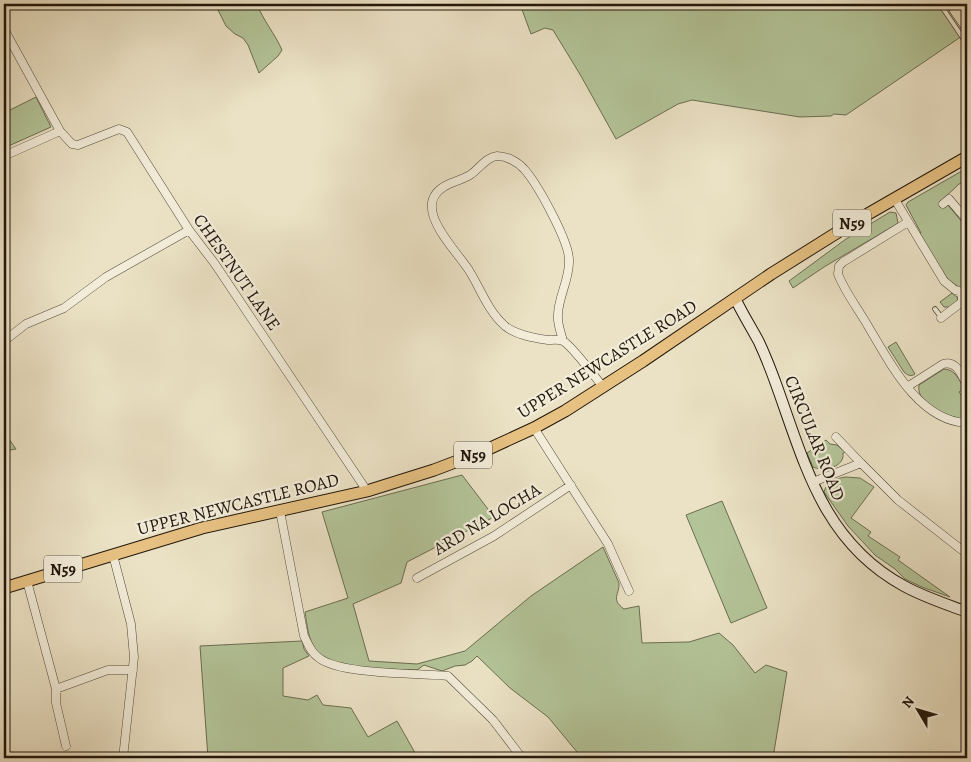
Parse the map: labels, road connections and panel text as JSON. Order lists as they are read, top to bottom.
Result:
{
  "streets": {
    "main road": ["N59", "UPPER NEWCASTLE ROAD"],
    "street": ["CHESTNUT LANE", "CIRCULAR ROAD", "ARD NA LOCHA"]
  },
  "crossings": [
    ["CHESTNUT LANE", "UPPER NEWCASTLE ROAD"],
    ["UPPER NEWCASTLE ROAD", "CIRCULAR ROAD"]
  ],
  "north": "top left"
}
